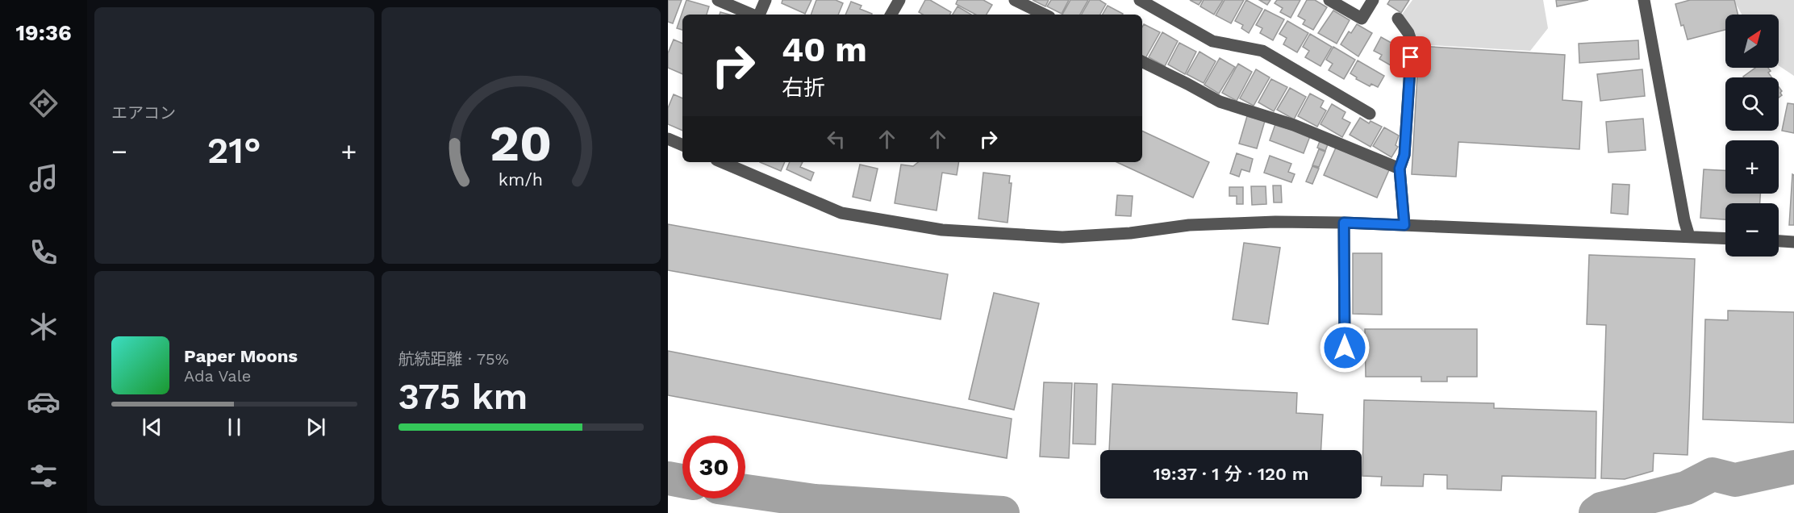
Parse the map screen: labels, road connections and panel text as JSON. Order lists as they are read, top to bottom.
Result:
{
  "north": "top right",
  "page": {
    "tabs": "19:36",
    "tile": [
      "エアコン",
      ["航続距離 · 75%", "375 km"]
    ],
    "map_buttons": ["+", "−"],
    "turn": ["40 m", "右折"],
    "heat": ["−", "21°", "+"],
    "song": ["Paper Moons", "Ada Vale"],
    "limit": "30",
    "trip": "19:37 · 1 分 · 120 m",
    "gauge": ["20", "km/h"]
  }
}
